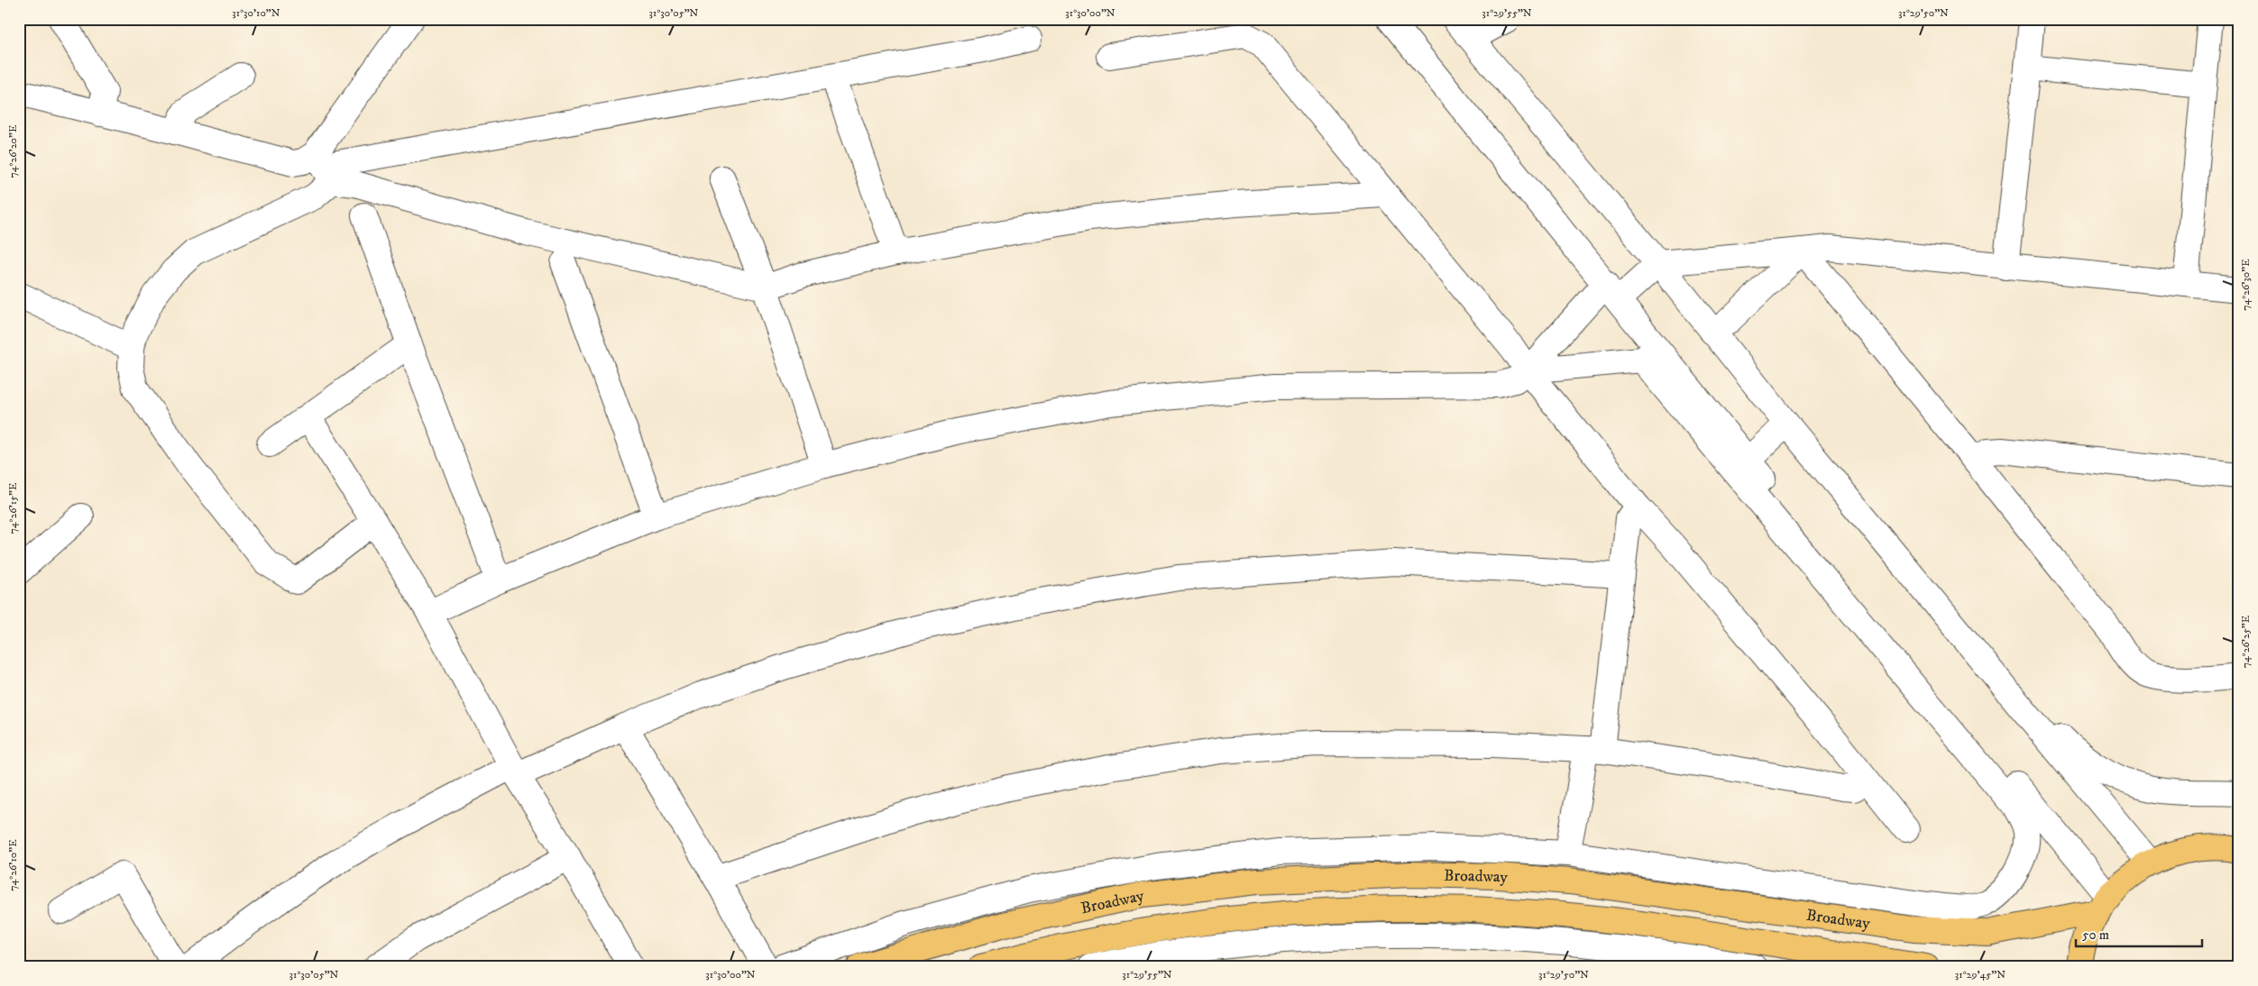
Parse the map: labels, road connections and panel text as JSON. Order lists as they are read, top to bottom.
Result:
{
  "streets": {
    "main road": ["Broadway"]
  },
  "scale_bar": "50 m",
  "coordinates": [
    "31°30'10\"N",
    "31°30'05\"N",
    "31°30'00\"N",
    "31°29'55\"N",
    "31°29'50\"N",
    "74°26'20\"E",
    "74°26'30\"E",
    "74°26'15\"E",
    "74°26'25\"E",
    "74°26'10\"E",
    "31°29'45\"N"
  ]
}
